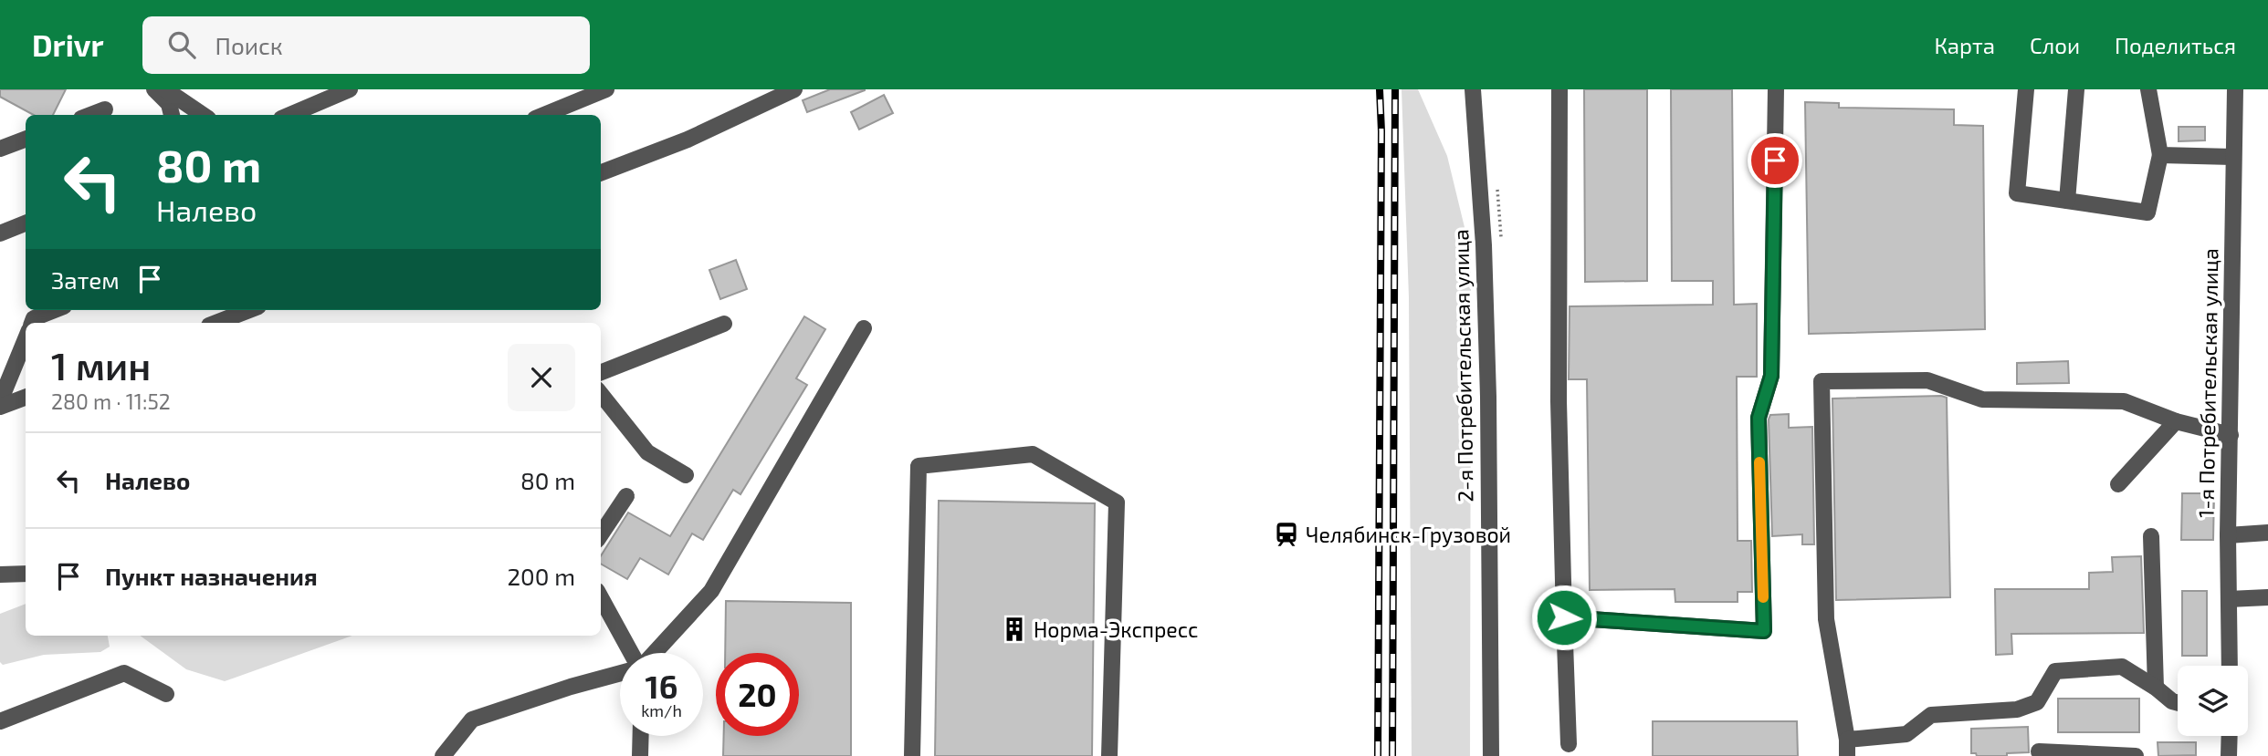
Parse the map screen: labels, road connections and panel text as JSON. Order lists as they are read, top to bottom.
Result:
{
  "streets": {
    "street": ["2-я Потребительская улица", "1-я Потребительская улица"]
  },
  "places": {
    "station": ["Челябинск-Грузовой"],
    "building": ["Норма-Экспресс"]
  },
  "page": {
    "header": "Drivr",
    "search": "Поиск",
    "nav": ["Карта", "Слои", "Поделиться"],
    "turn": ["80 m", "Налево"],
    "then": "Затем",
    "heading": ["1 мин", "280 m · 11:52"],
    "list": [
      {
        "name": "Налево",
        "value": "80 m"
      },
      {
        "name": "Пункт назначения",
        "value": "200 m"
      }
    ],
    "speed": "16 km/h",
    "limit": "20"
  }
}
